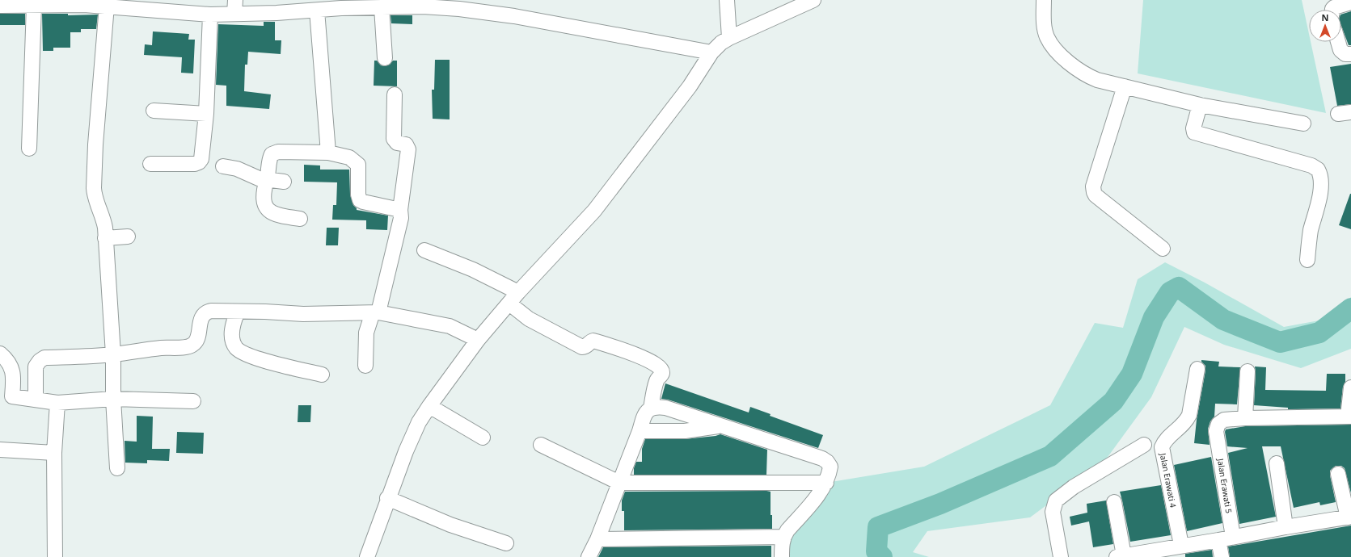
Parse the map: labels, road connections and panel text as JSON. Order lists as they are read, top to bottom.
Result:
{
  "streets": {
    "street": ["Jalan Erawati 4", "Jalan Erawati 5"]
  },
  "north": "top"
}
